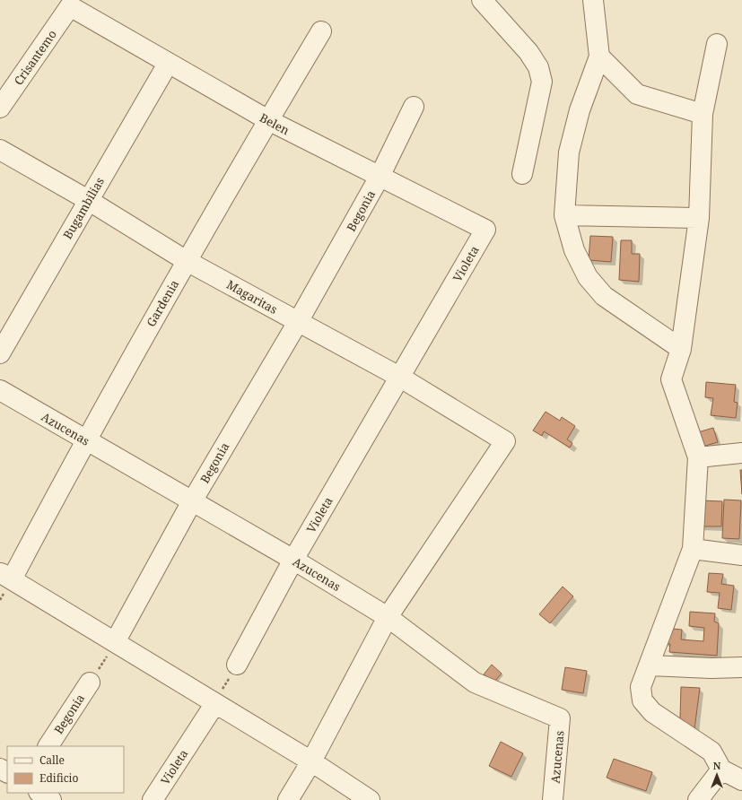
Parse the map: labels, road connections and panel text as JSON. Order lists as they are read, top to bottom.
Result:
{
  "streets": {
    "street": [
      "Crisantemo",
      "Belen",
      "Bugambilias",
      "Begonia",
      "Violeta",
      "Magaritas",
      "Gardenia",
      "Azucenas"
    ]
  },
  "crossings": [
    ["Crisantemo", "Belen"],
    ["Belen", "Bugambilias"],
    ["Belen", "Begonia"],
    ["Belen", "Violeta"],
    ["Belen", "Gardenia"],
    ["Bugambilias", "Magaritas"],
    ["Begonia", "Magaritas"],
    ["Begonia", "Azucenas"],
    ["Violeta", "Magaritas"],
    ["Violeta", "Azucenas"],
    ["Magaritas", "Gardenia"],
    ["Magaritas", "Azucenas"],
    ["Gardenia", "Azucenas"]
  ],
  "legend": ["Calle", "Edificio"],
  "north": "top"
}
